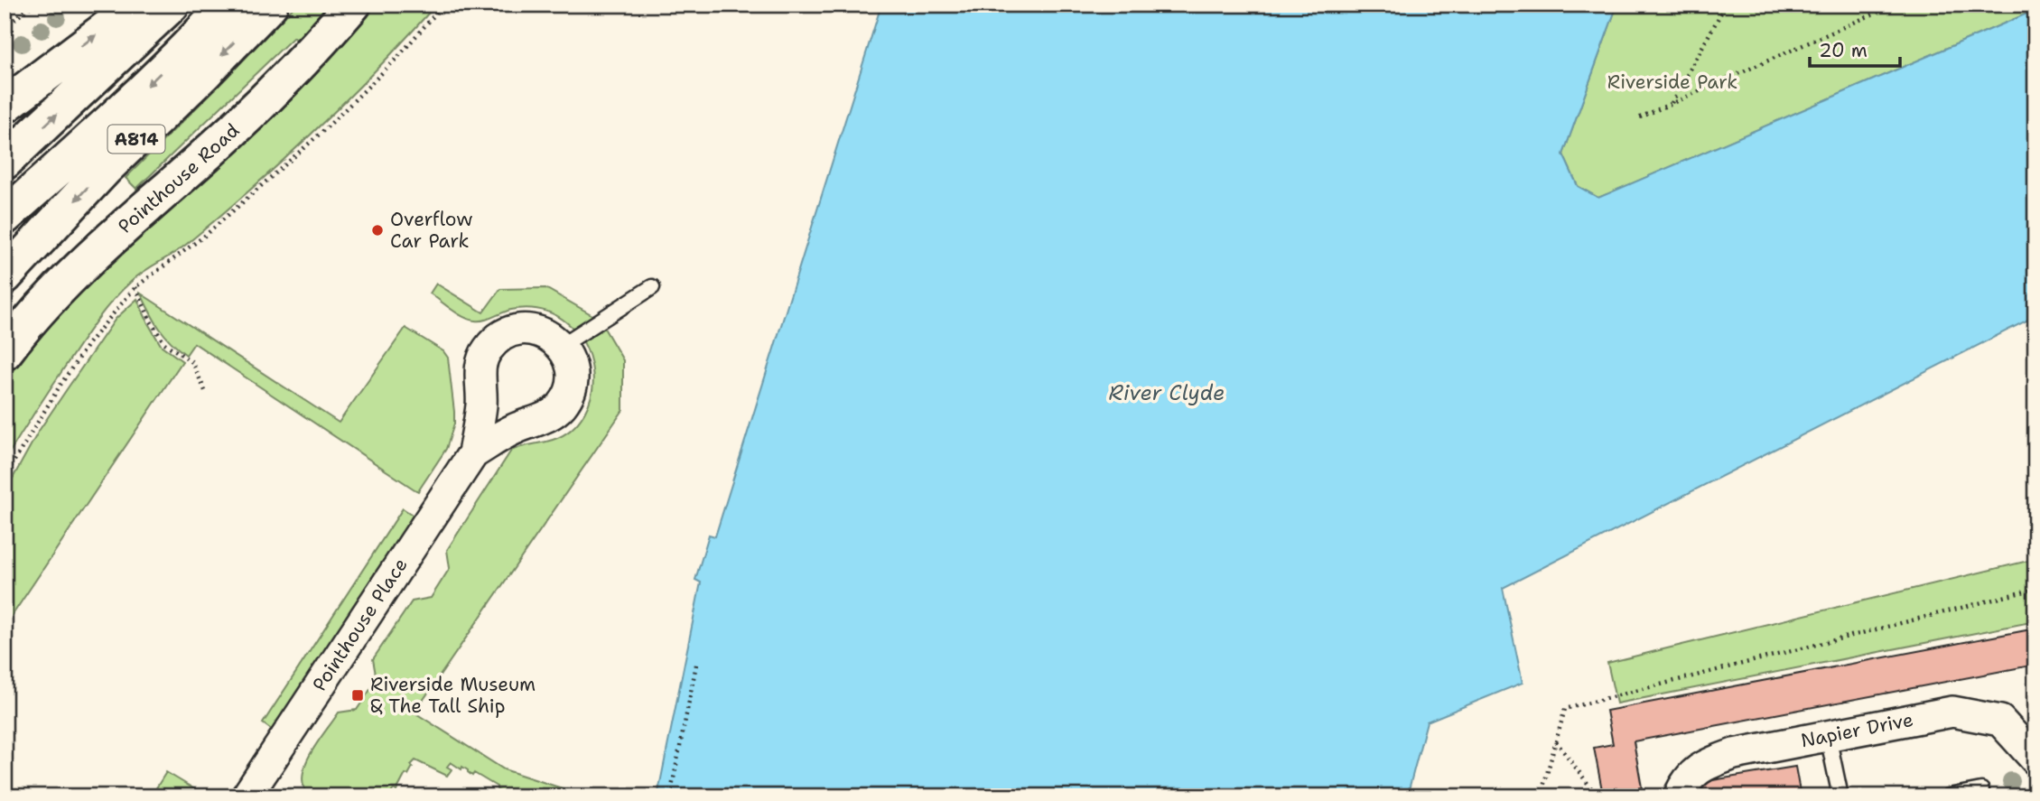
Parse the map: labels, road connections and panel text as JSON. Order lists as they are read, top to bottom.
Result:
{
  "streets": {
    "main road": ["A814", "Pointhouse Road"],
    "street": ["Pointhouse Place", "Napier Drive"]
  },
  "water": ["River Clyde"],
  "parks": ["Riverside Park"],
  "places": {
    "other": ["Overflow Car Park"],
    "transit": ["Riverside Museum & The Tall Ship"]
  },
  "scale_bar": "20 m"
}
